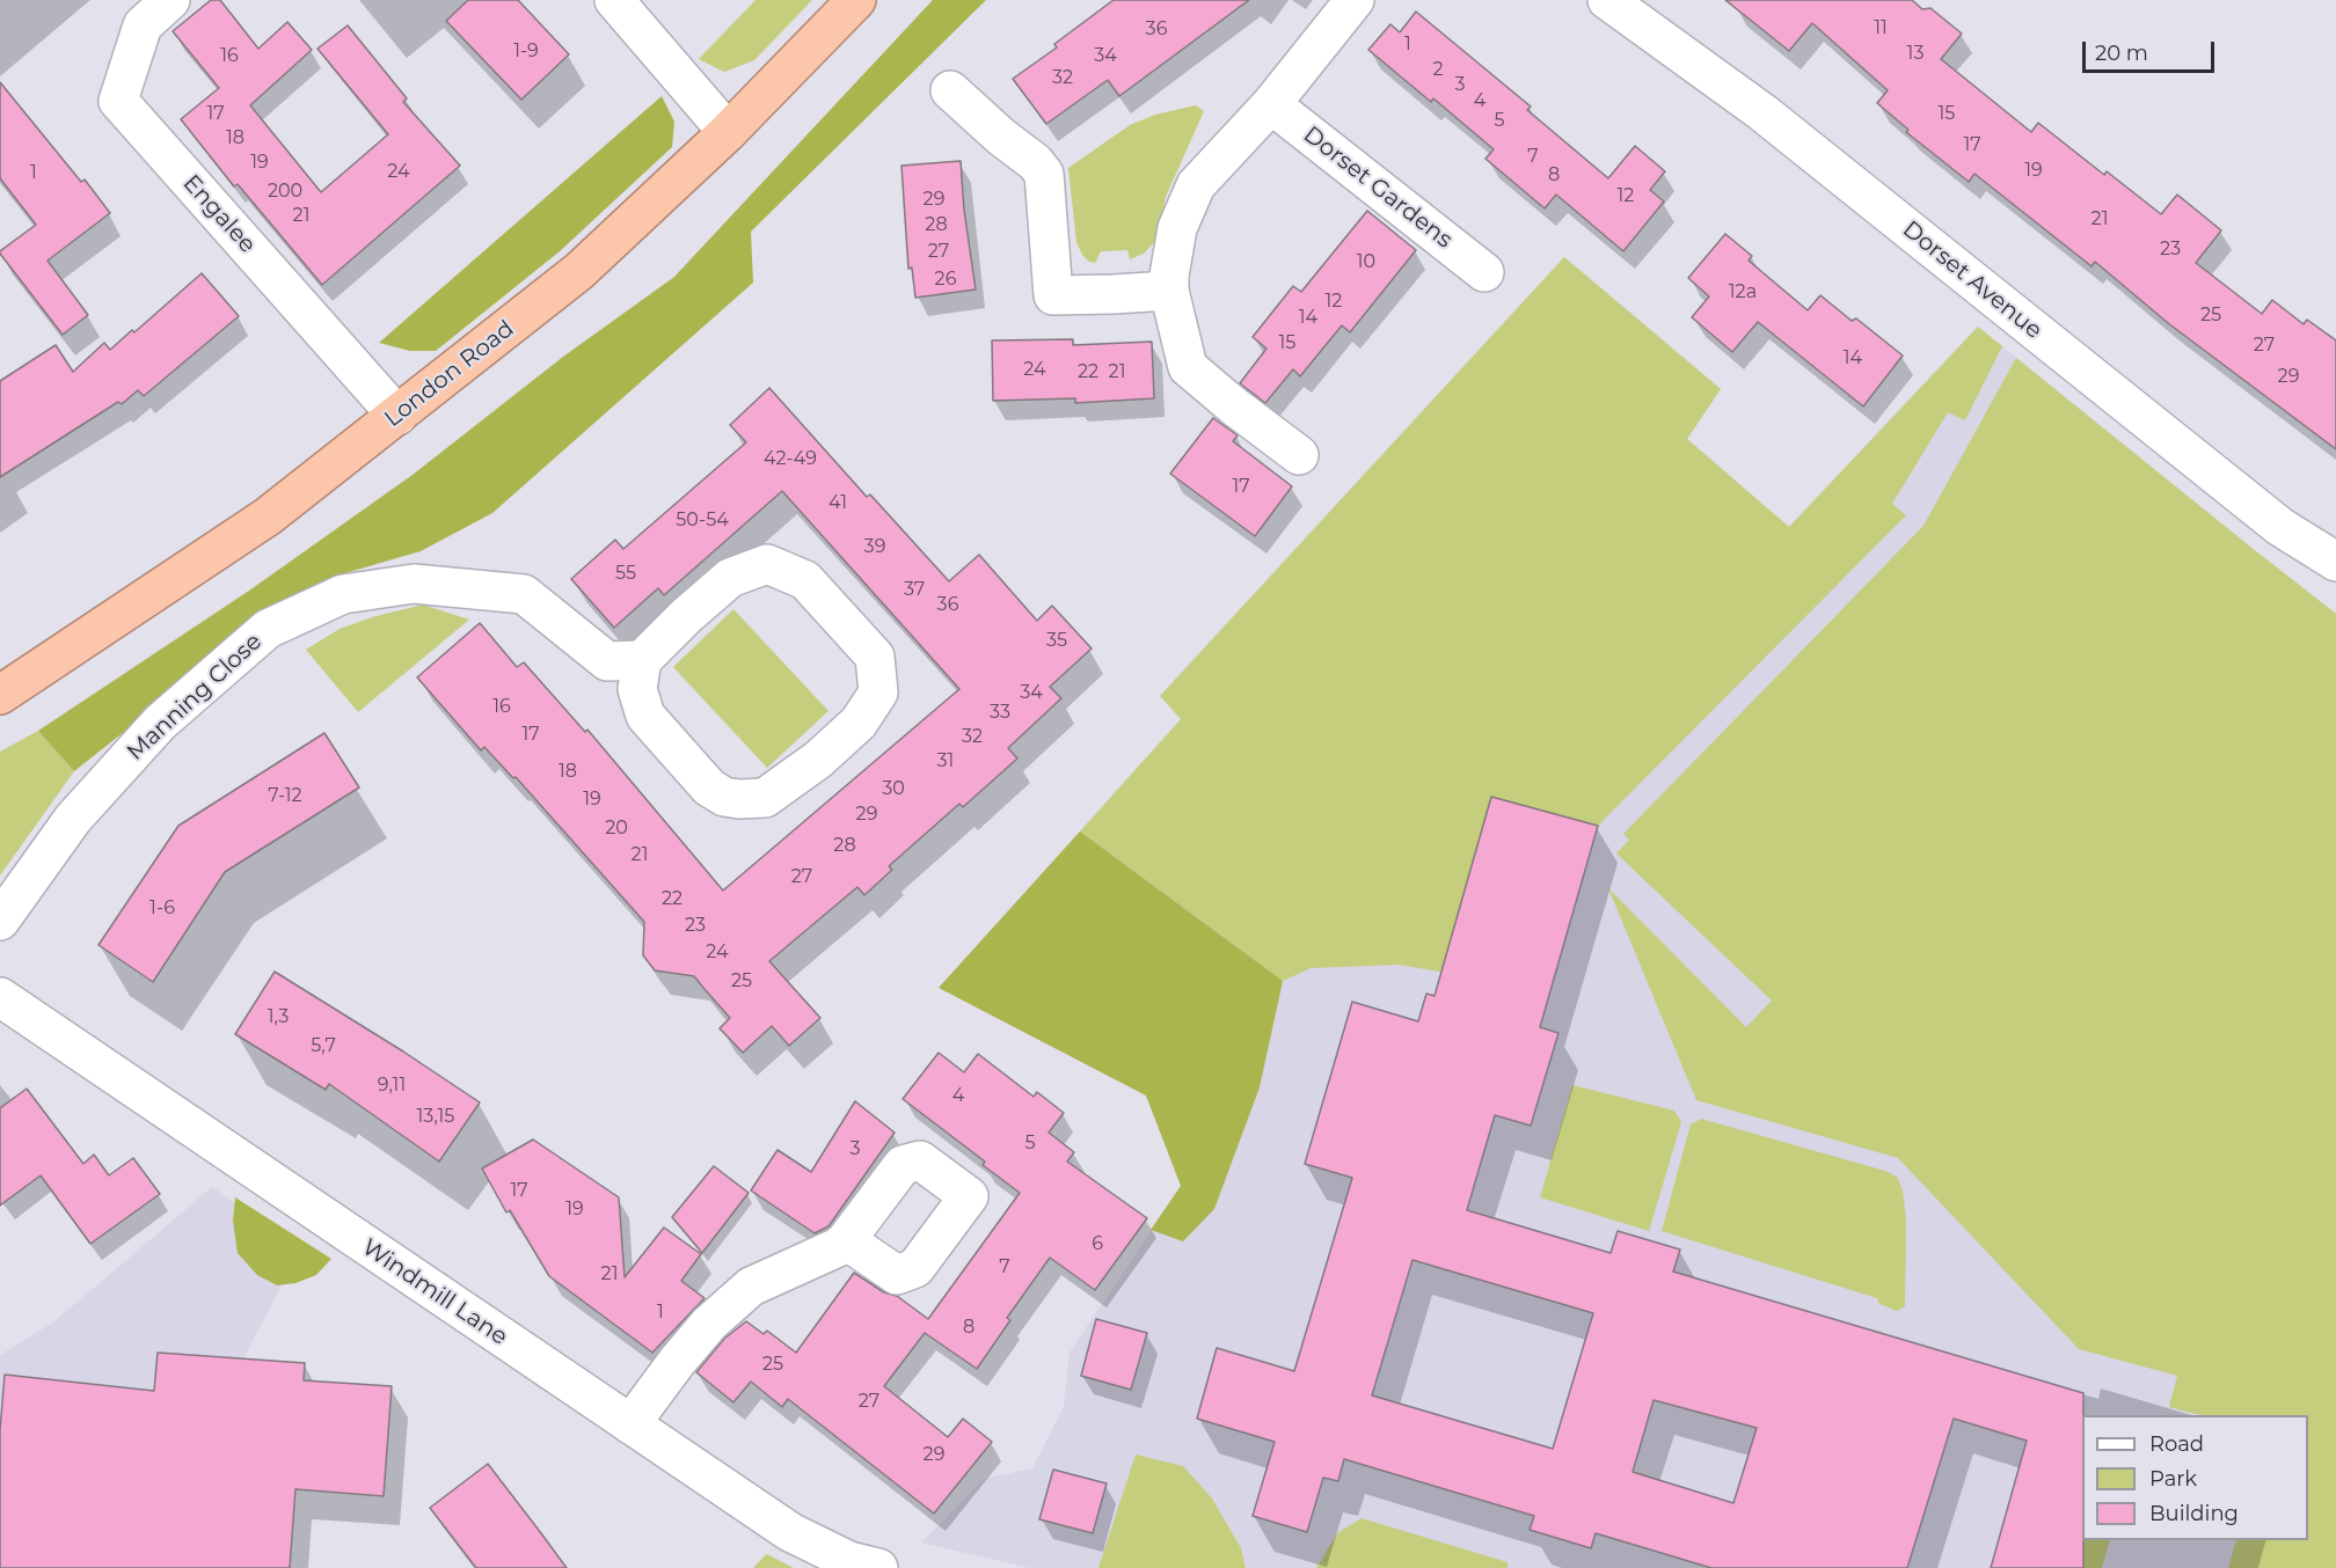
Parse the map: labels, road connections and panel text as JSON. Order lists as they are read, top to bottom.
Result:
{
  "streets": {
    "highway": ["London Road"],
    "street": [
      "Dorset Gardens",
      "Engalee",
      "Dorset Avenue",
      "Manning Close",
      "Windmill Lane"
    ]
  },
  "crossings": [
    ["Engalee", "London Road"]
  ],
  "house_numbers": [
    "11",
    "36",
    "1",
    "1-9",
    "13",
    "16",
    "34",
    "2",
    "32",
    "3",
    "4",
    "17",
    "15",
    "5",
    "18",
    "17",
    "7",
    "19",
    "19",
    "24",
    "1",
    "8",
    "200",
    "12",
    "29",
    "21",
    "21",
    "28",
    "23",
    "27",
    "10",
    "26",
    "12a",
    "12",
    "25",
    "14",
    "15",
    "27",
    "14",
    "24",
    "22",
    "21",
    "29",
    "42-49",
    "17",
    "41",
    "50-54",
    "39",
    "55",
    "37",
    "36",
    "35",
    "34",
    "16",
    "33",
    "17",
    "32",
    "31",
    "18",
    "30",
    "7-12",
    "19",
    "29",
    "20",
    "28",
    "21",
    "27",
    "22",
    "1-6",
    "23",
    "24",
    "25",
    "1,3",
    "5,7",
    "9,11",
    "4",
    "13,15",
    "5",
    "3",
    "17",
    "19",
    "6",
    "7",
    "21",
    "1",
    "8",
    "25",
    "27",
    "29"
  ],
  "legend": ["Road", "Park", "Building"],
  "scale_bar": "20 m"
}
